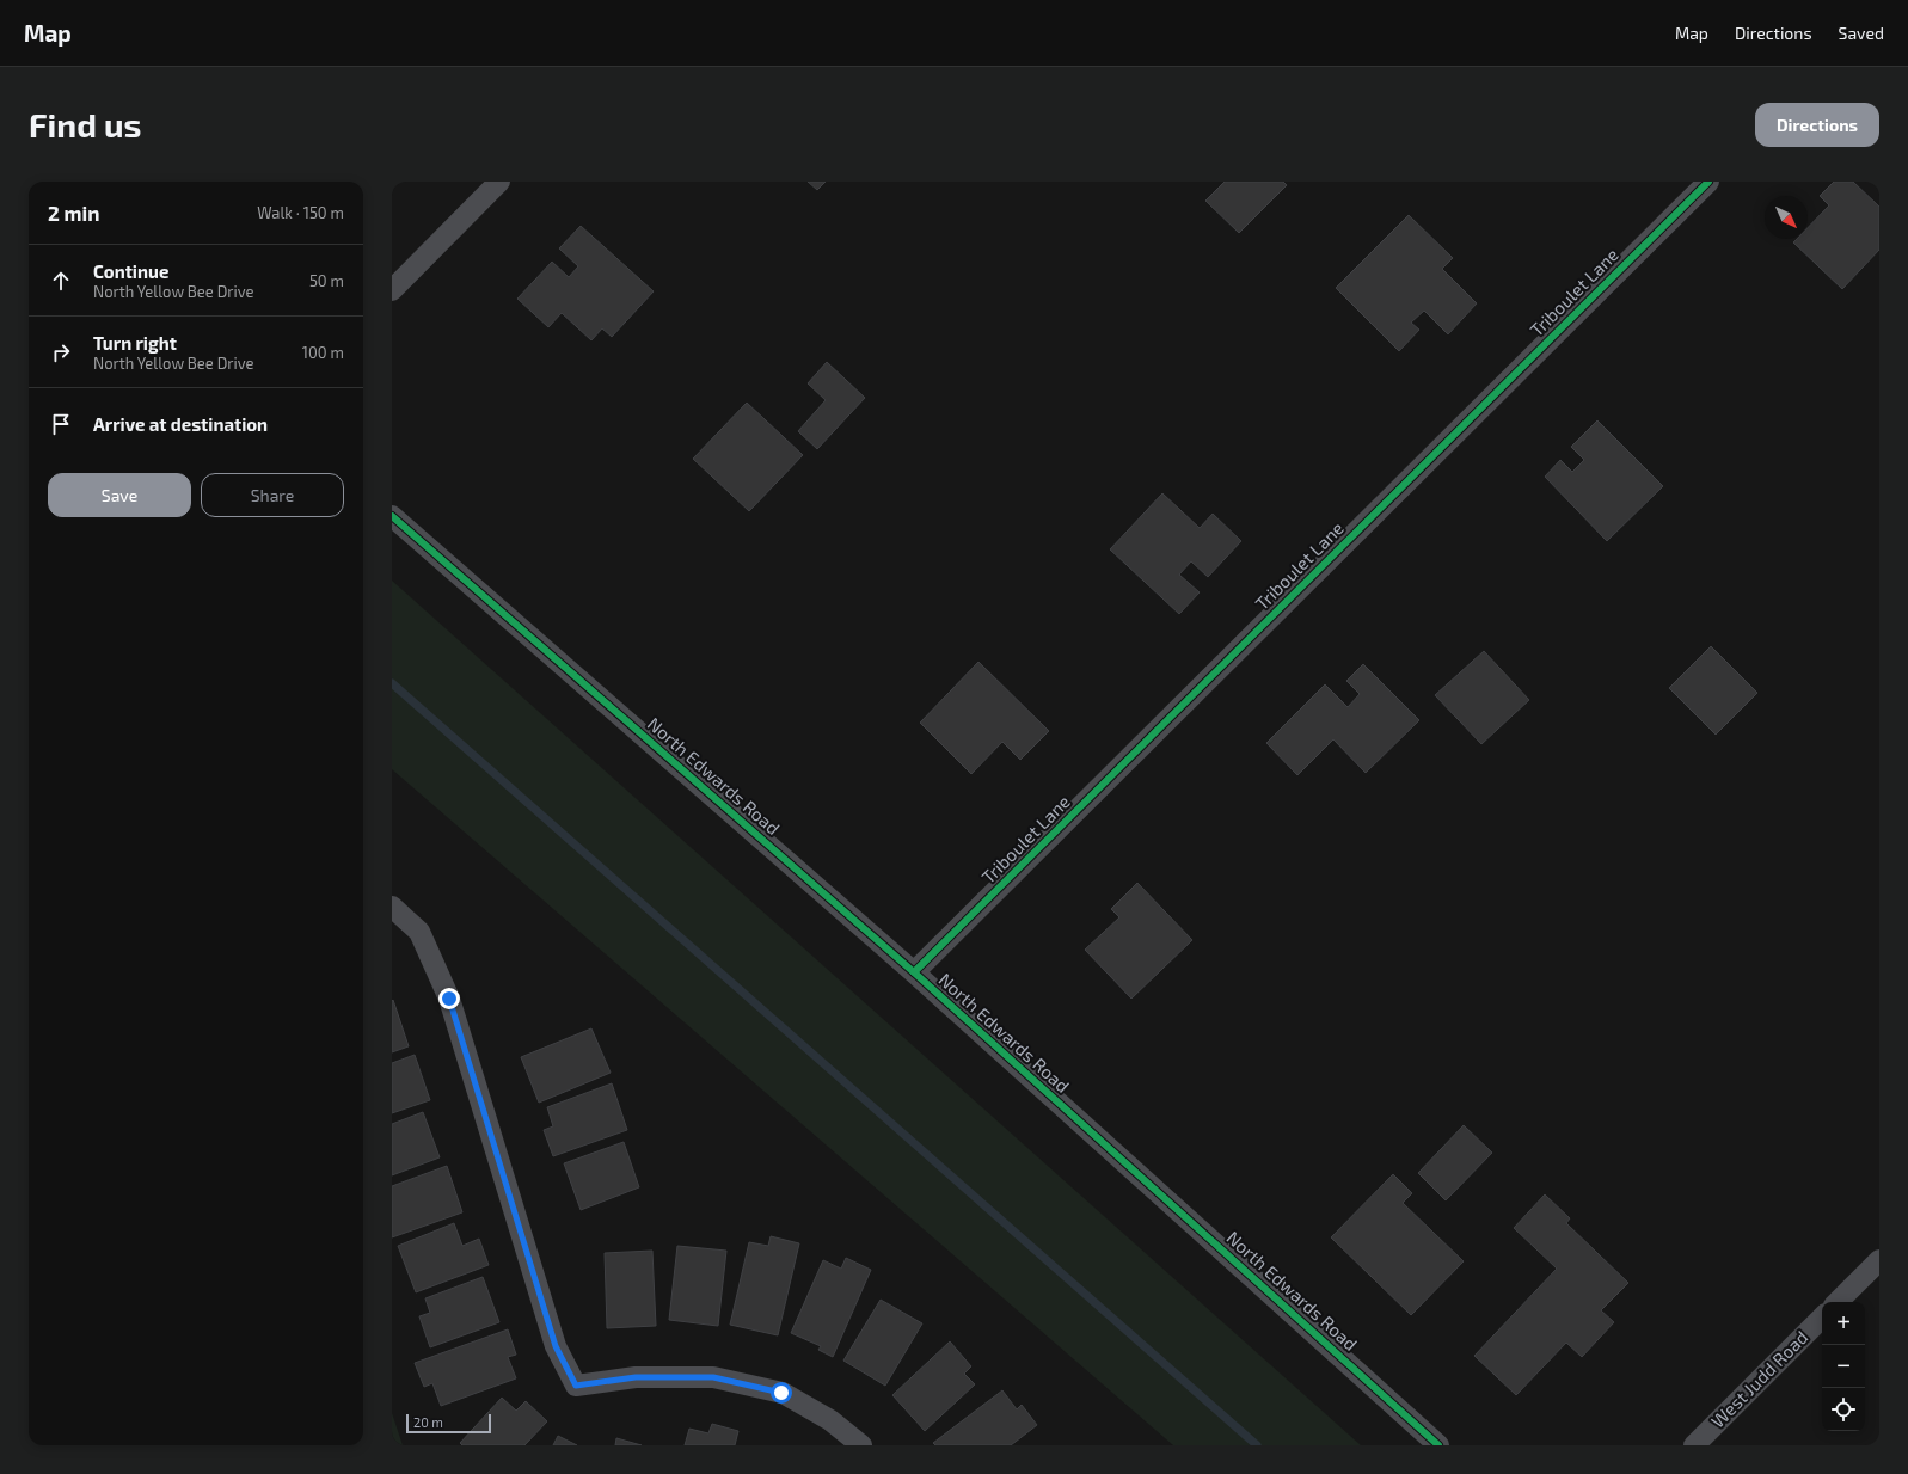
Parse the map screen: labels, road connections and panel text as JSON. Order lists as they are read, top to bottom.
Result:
{
  "streets": {
    "street": ["Triboulet Lane", "North Edwards Road", "West Judd Road"]
  },
  "crossings": [
    ["Triboulet Lane", "North Edwards Road"]
  ],
  "scale_bar": "20 m",
  "north": "bottom right",
  "page": {
    "header": "Map",
    "nav": ["Map", "Directions", "Saved"],
    "buttons": [
      "Directions",
      ["Save", "Share"]
    ],
    "title": "Find us",
    "heading": ["2 min", "Walk · 150 m"],
    "list": [
      ["Continue", "North Yellow Bee Drive", "50 m"],
      ["Turn right", "North Yellow Bee Drive", "100 m"],
      "Arrive at destination"
    ],
    "map_buttons": ["+", "−"],
    "scale": "20 m"
  }
}
